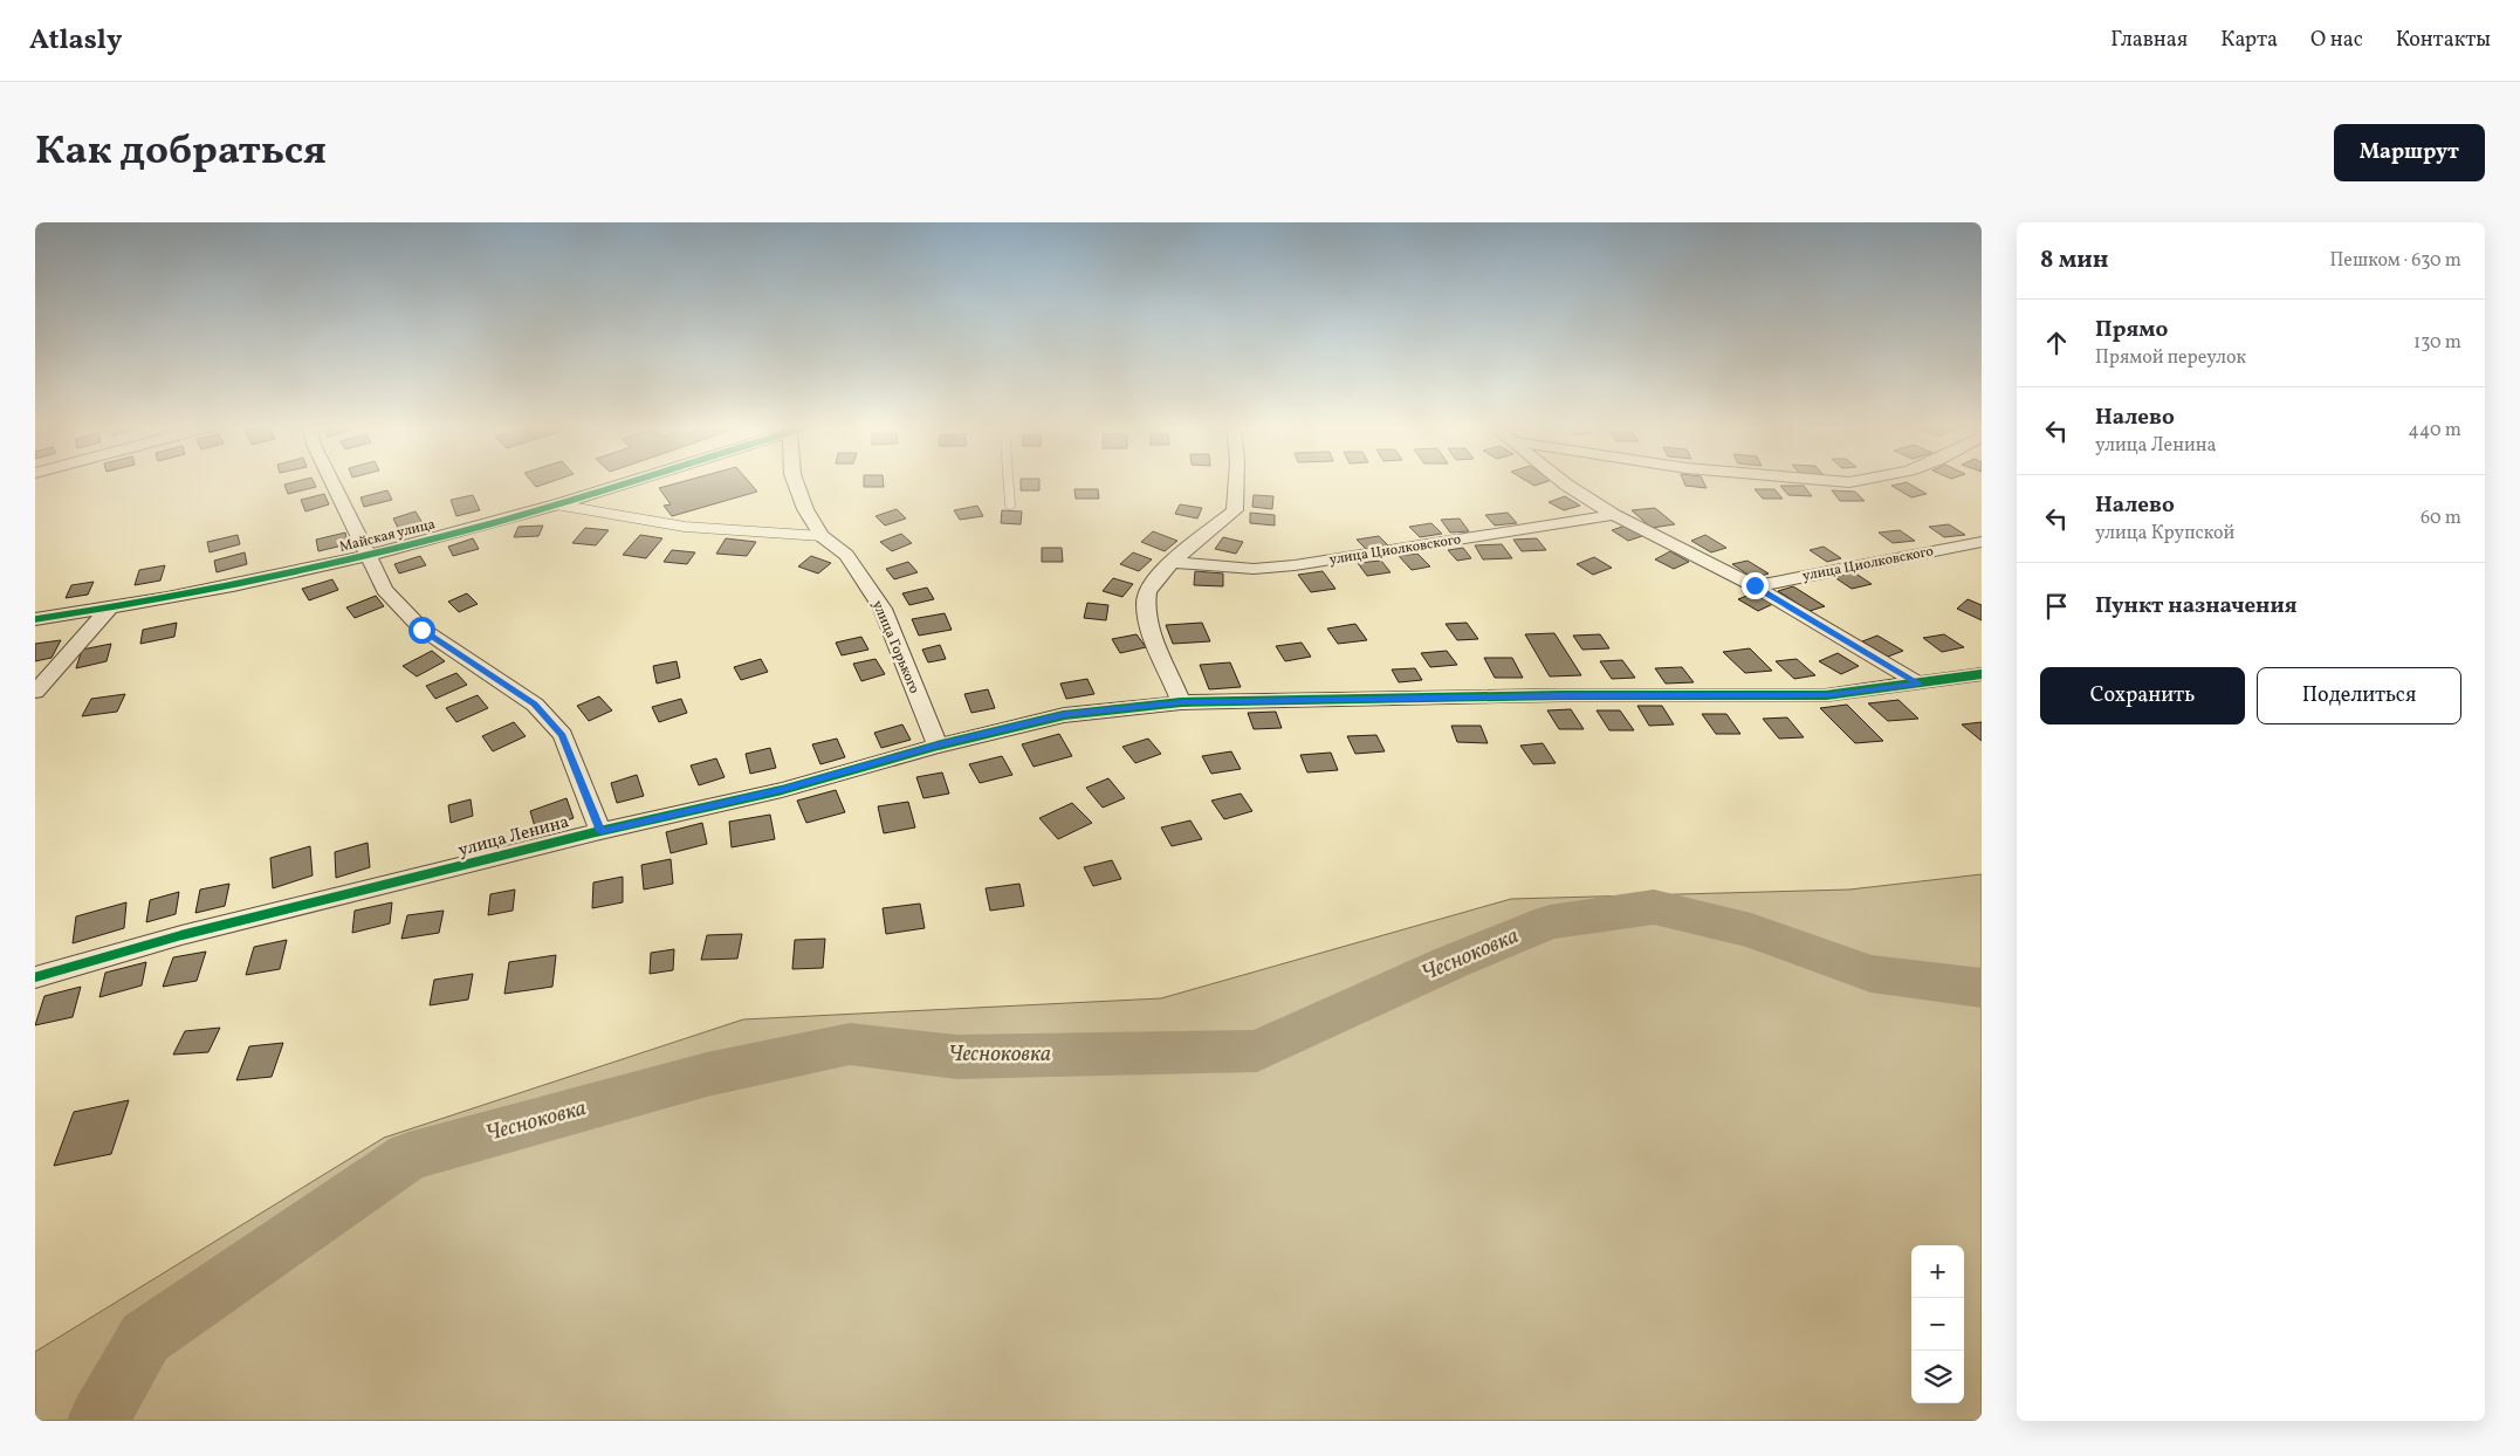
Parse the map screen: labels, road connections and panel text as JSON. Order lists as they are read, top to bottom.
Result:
{
  "streets": {
    "street": [
      "Майская улица",
      "улица Циолковского",
      "улица Горького",
      "улица Ленина"
    ]
  },
  "crossings": [
    ["улица Горького", "улица Ленина"]
  ],
  "water": ["Чесноковка"],
  "page": {
    "header": "Atlasly",
    "nav": [
      "Главная",
      "Карта",
      "О нас",
      "Контакты"
    ],
    "title": "Как добраться",
    "buttons": [
      "Маршрут",
      ["Сохранить", "Поделиться"]
    ],
    "heading": ["8 мин", "Пешком · 630 m"],
    "list": [
      ["Прямо", "Прямой переулок", "130 m"],
      ["Налево", "улица Ленина", "440 m"],
      ["Налево", "улица Крупской", "60 m"],
      "Пункт назначения"
    ],
    "map_buttons": ["+", "−"]
  }
}
